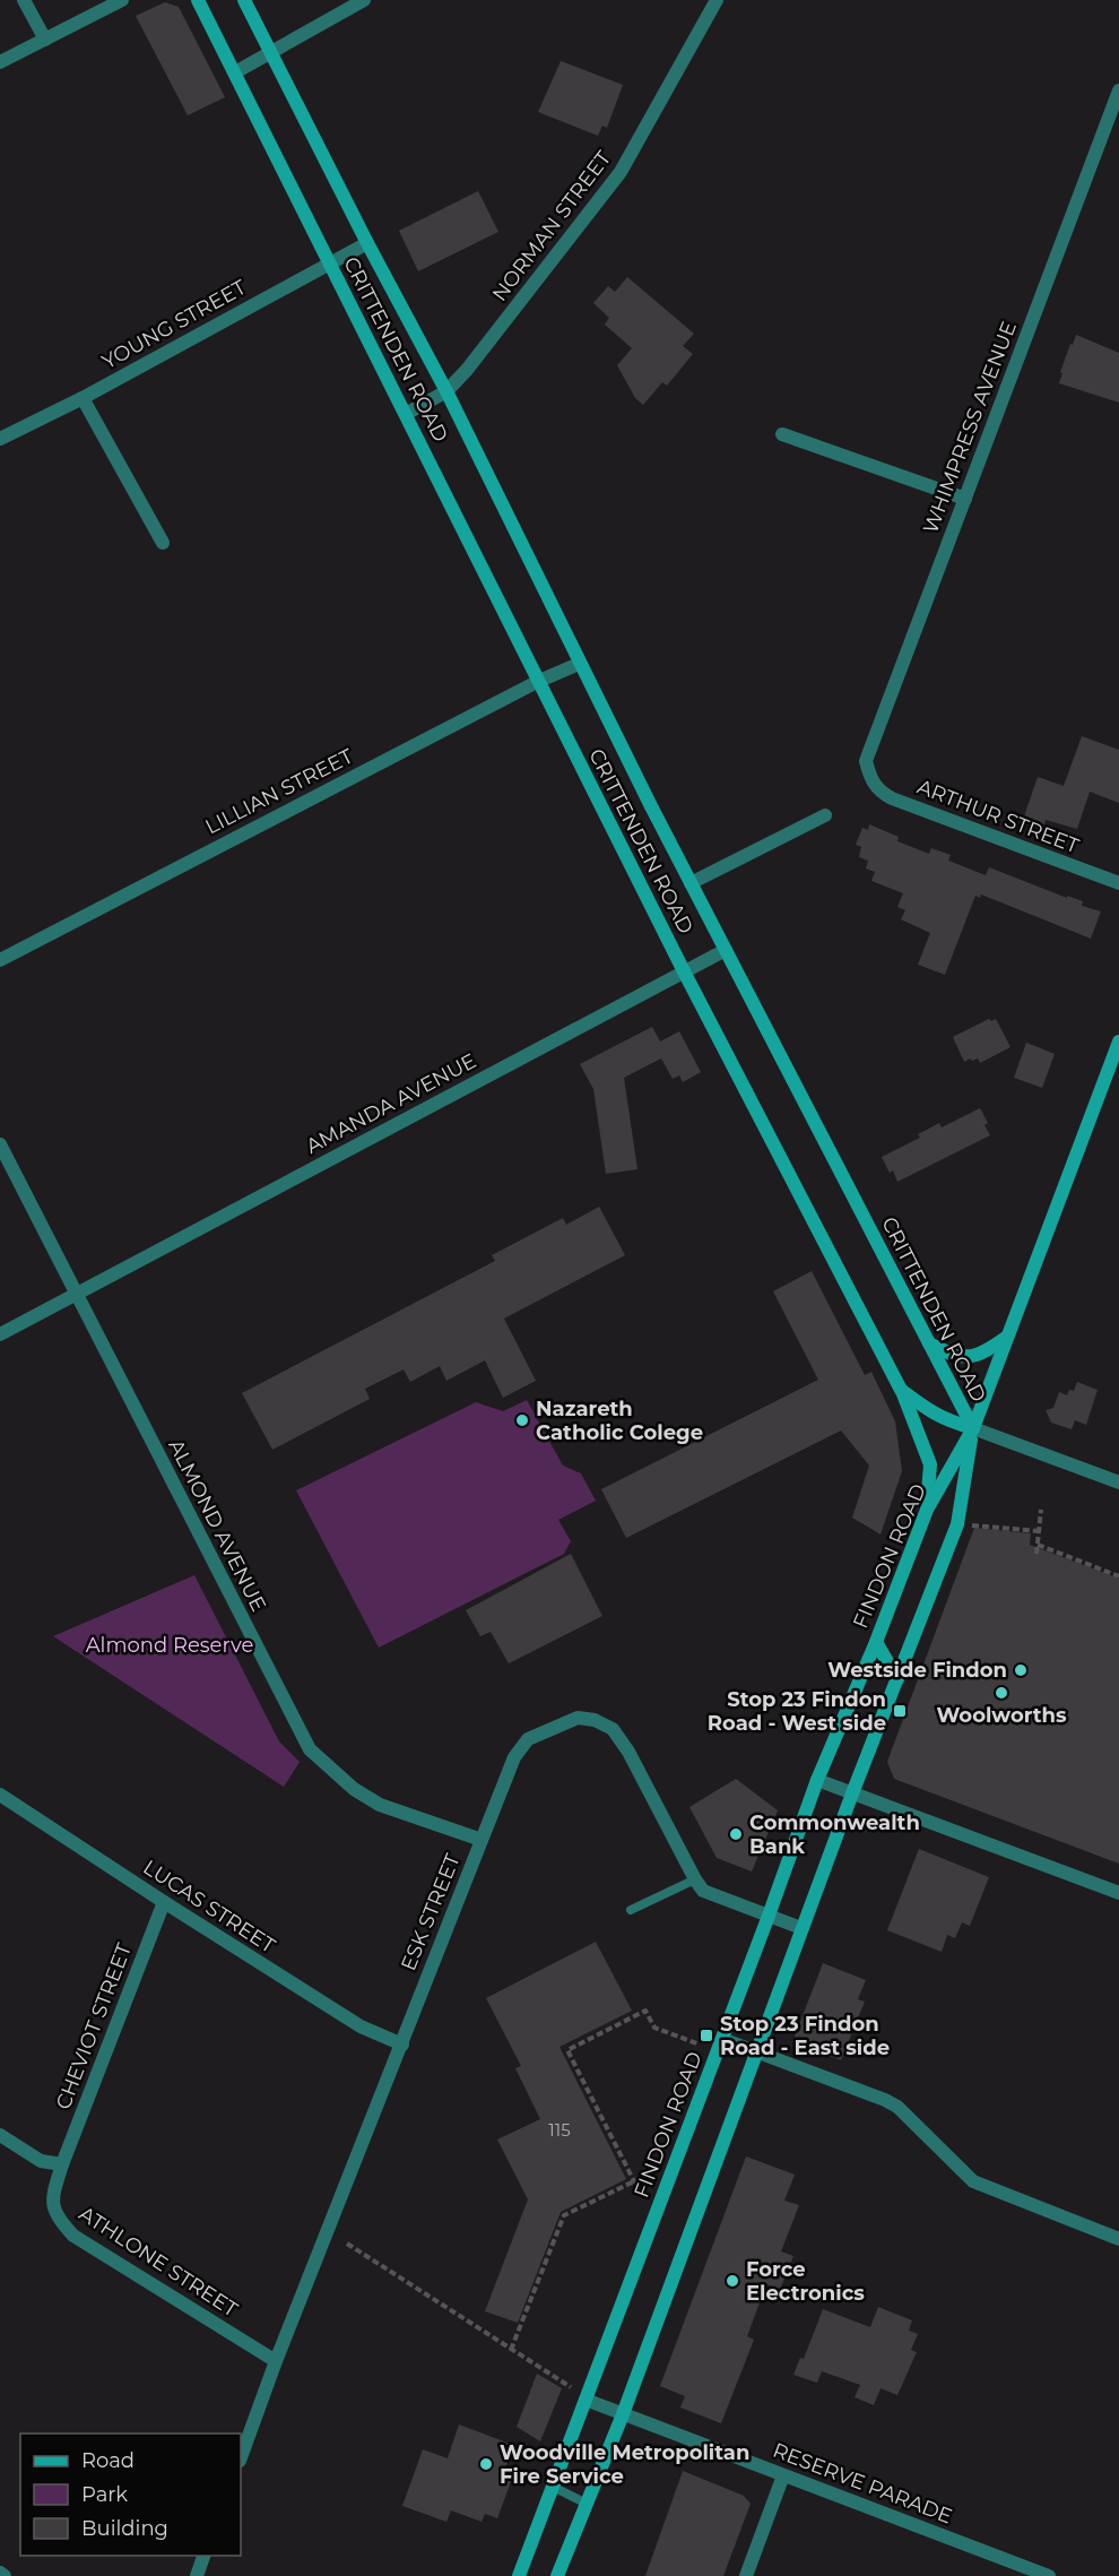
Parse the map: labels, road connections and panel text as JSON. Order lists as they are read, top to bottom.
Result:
{
  "streets": {
    "main road": ["CRITTENDEN ROAD", "FINDON ROAD"],
    "street": [
      "NORMAN STREET",
      "YOUNG STREET",
      "WHIMPRESS AVENUE",
      "LILLIAN STREET",
      "ARTHUR STREET",
      "AMANDA AVENUE",
      "ALMOND AVENUE",
      "LUCAS STREET",
      "ESK STREET",
      "CHEVIOT STREET",
      "ATHLONE STREET",
      "RESERVE PARADE"
    ]
  },
  "crossings": [
    ["NORMAN STREET", "CRITTENDEN ROAD"],
    ["YOUNG STREET", "CRITTENDEN ROAD"],
    ["CRITTENDEN ROAD", "LILLIAN STREET"],
    ["CRITTENDEN ROAD", "AMANDA AVENUE"],
    ["CRITTENDEN ROAD", "FINDON ROAD"],
    ["WHIMPRESS AVENUE", "ARTHUR STREET"],
    ["AMANDA AVENUE", "ALMOND AVENUE"],
    ["ALMOND AVENUE", "ESK STREET"],
    ["FINDON ROAD", "ESK STREET"],
    ["FINDON ROAD", "RESERVE PARADE"],
    ["LUCAS STREET", "ESK STREET"],
    ["LUCAS STREET", "CHEVIOT STREET"],
    ["ESK STREET", "ATHLONE STREET"],
    ["CHEVIOT STREET", "ATHLONE STREET"]
  ],
  "parks": ["Almond Reserve"],
  "places": {
    "other": [
      "Nazareth Catholic Colege",
      "Westside Findon",
      "Woolworths",
      "Commonwealth Bank",
      "Force Electronics",
      "Woodville Metropolitan Fire Service"
    ],
    "transit": ["Stop 23 Findon Road - West side", "Stop 23 Findon Road - East side"]
  },
  "house_numbers": ["115"],
  "legend": ["Road", "Park", "Building"]
}
